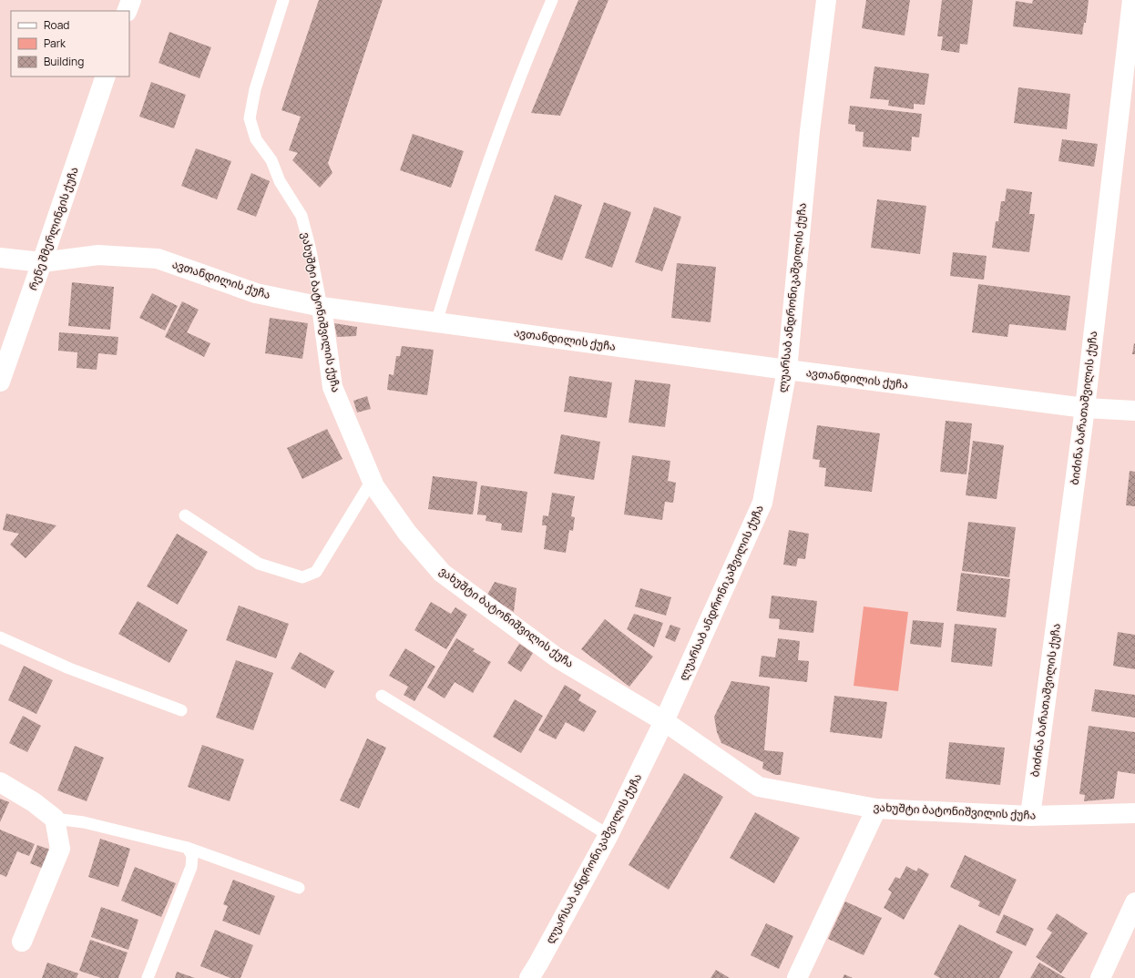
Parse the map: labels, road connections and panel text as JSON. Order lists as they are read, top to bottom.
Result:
{
  "streets": {
    "street": [
      "რენე შმერლინგის ქუჩა",
      "ავთანდილის ქუჩა",
      "ლუარსაბ ანდრონიკაშვილის ქუჩა",
      "ვახუშტი ბატონიშვილის ქუჩა",
      "ბიძინა ბარათაშვილის ქუჩა"
    ]
  },
  "crossings": [
    ["რენე შმერლინგის ქუჩა", "ავთანდილის ქუჩა"],
    ["ავთანდილის ქუჩა", "ლუარსაბ ანდრონიკაშვილის ქუჩა"],
    ["ავთანდილის ქუჩა", "ვახუშტი ბატონიშვილის ქუჩა"],
    ["ავთანდილის ქუჩა", "ბიძინა ბარათაშვილის ქუჩა"],
    ["ლუარსაბ ანდრონიკაშვილის ქუჩა", "ვახუშტი ბატონიშვილის ქუჩა"],
    ["ვახუშტი ბატონიშვილის ქუჩა", "ბიძინა ბარათაშვილის ქუჩა"]
  ],
  "legend": ["Road", "Park", "Building"]
}
